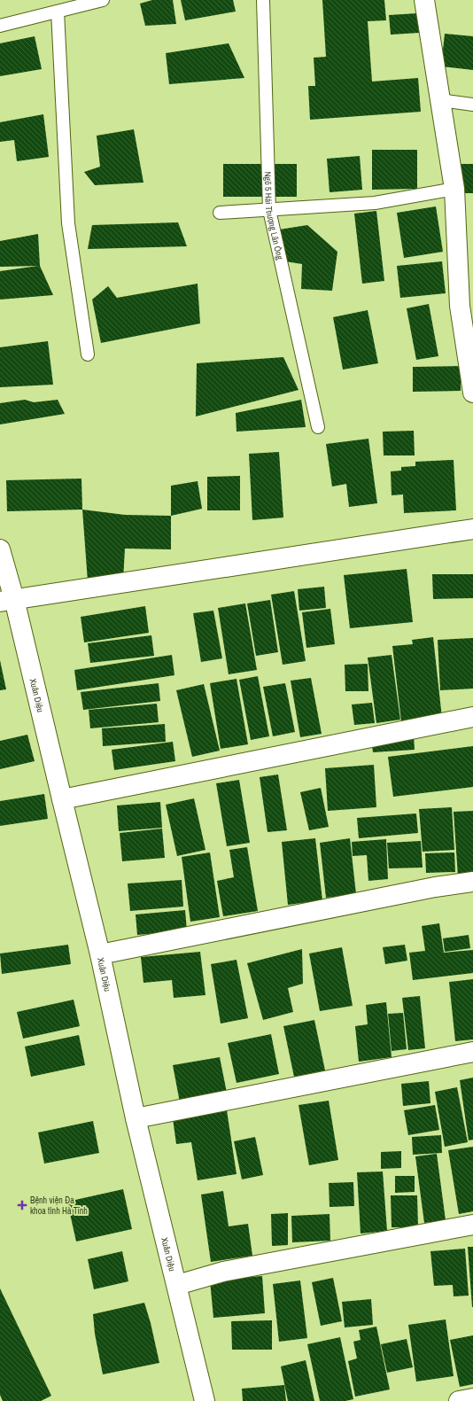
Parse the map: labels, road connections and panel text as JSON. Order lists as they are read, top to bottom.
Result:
{
  "streets": {
    "street": ["Xuân Diệu"],
    "lane": ["Ngõ 5 Hải Thượng Lãn Ông"]
  },
  "places": {
    "health": ["Bệnh viện Đa khoa tỉnh Hà Tĩnh"]
  }
}
